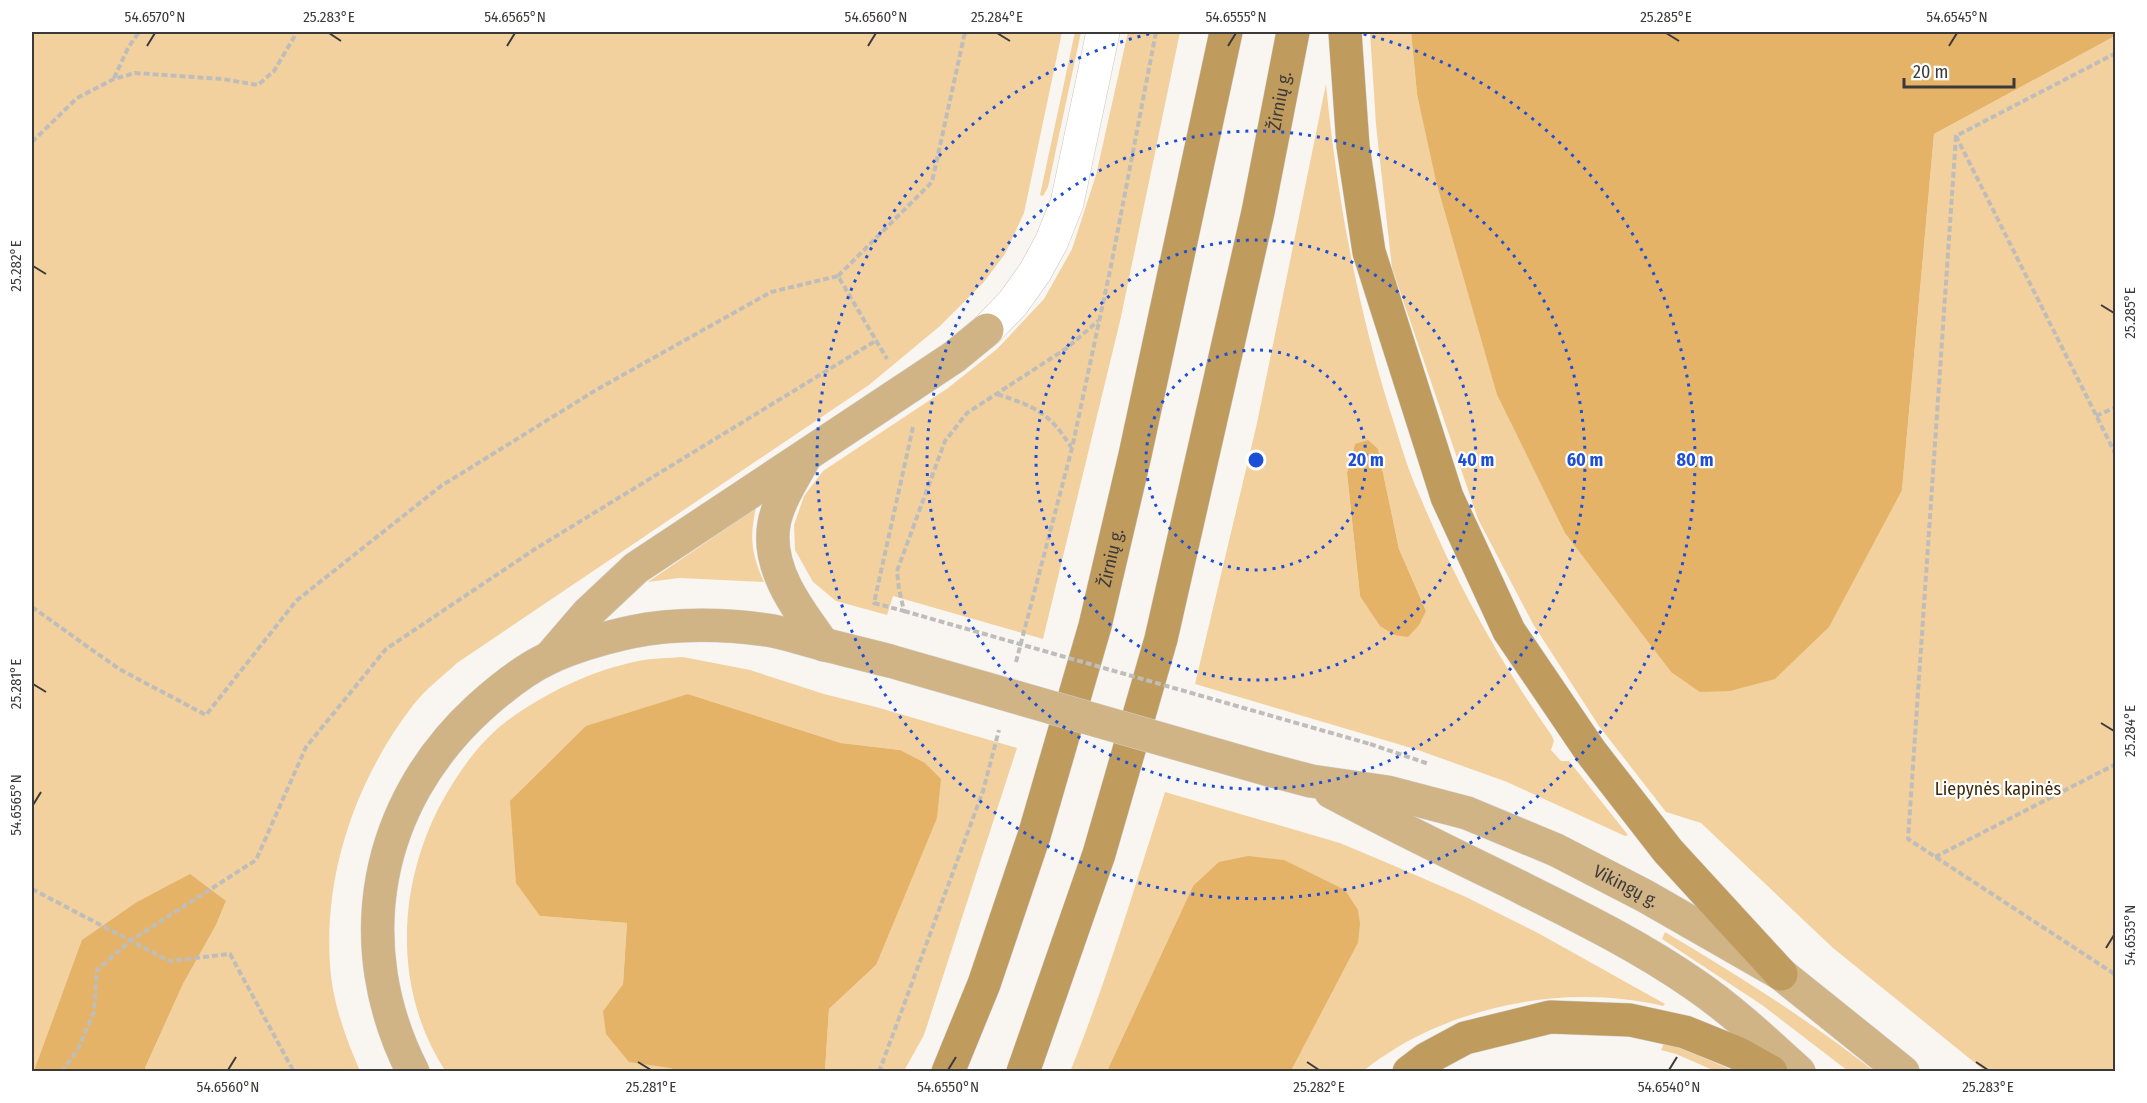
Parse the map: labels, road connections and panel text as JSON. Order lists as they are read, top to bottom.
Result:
{
  "streets": {
    "highway": ["Žirnių g."],
    "main road": ["Vikingų g."]
  },
  "parks": ["Liepynės kapinės"],
  "scale_bar": "20 m",
  "coordinates": [
    "54.6570°N",
    "25.283°E",
    "54.6565°N",
    "54.6560°N",
    "25.284°E",
    "54.6555°N",
    "25.285°E",
    "54.6545°N",
    "25.282°E",
    "25.281°E",
    "54.6535°N",
    "54.6550°N",
    "54.6540°N"
  ],
  "rings": [
    "20 m",
    "40 m",
    "60 m",
    "80 m"
  ]
}
